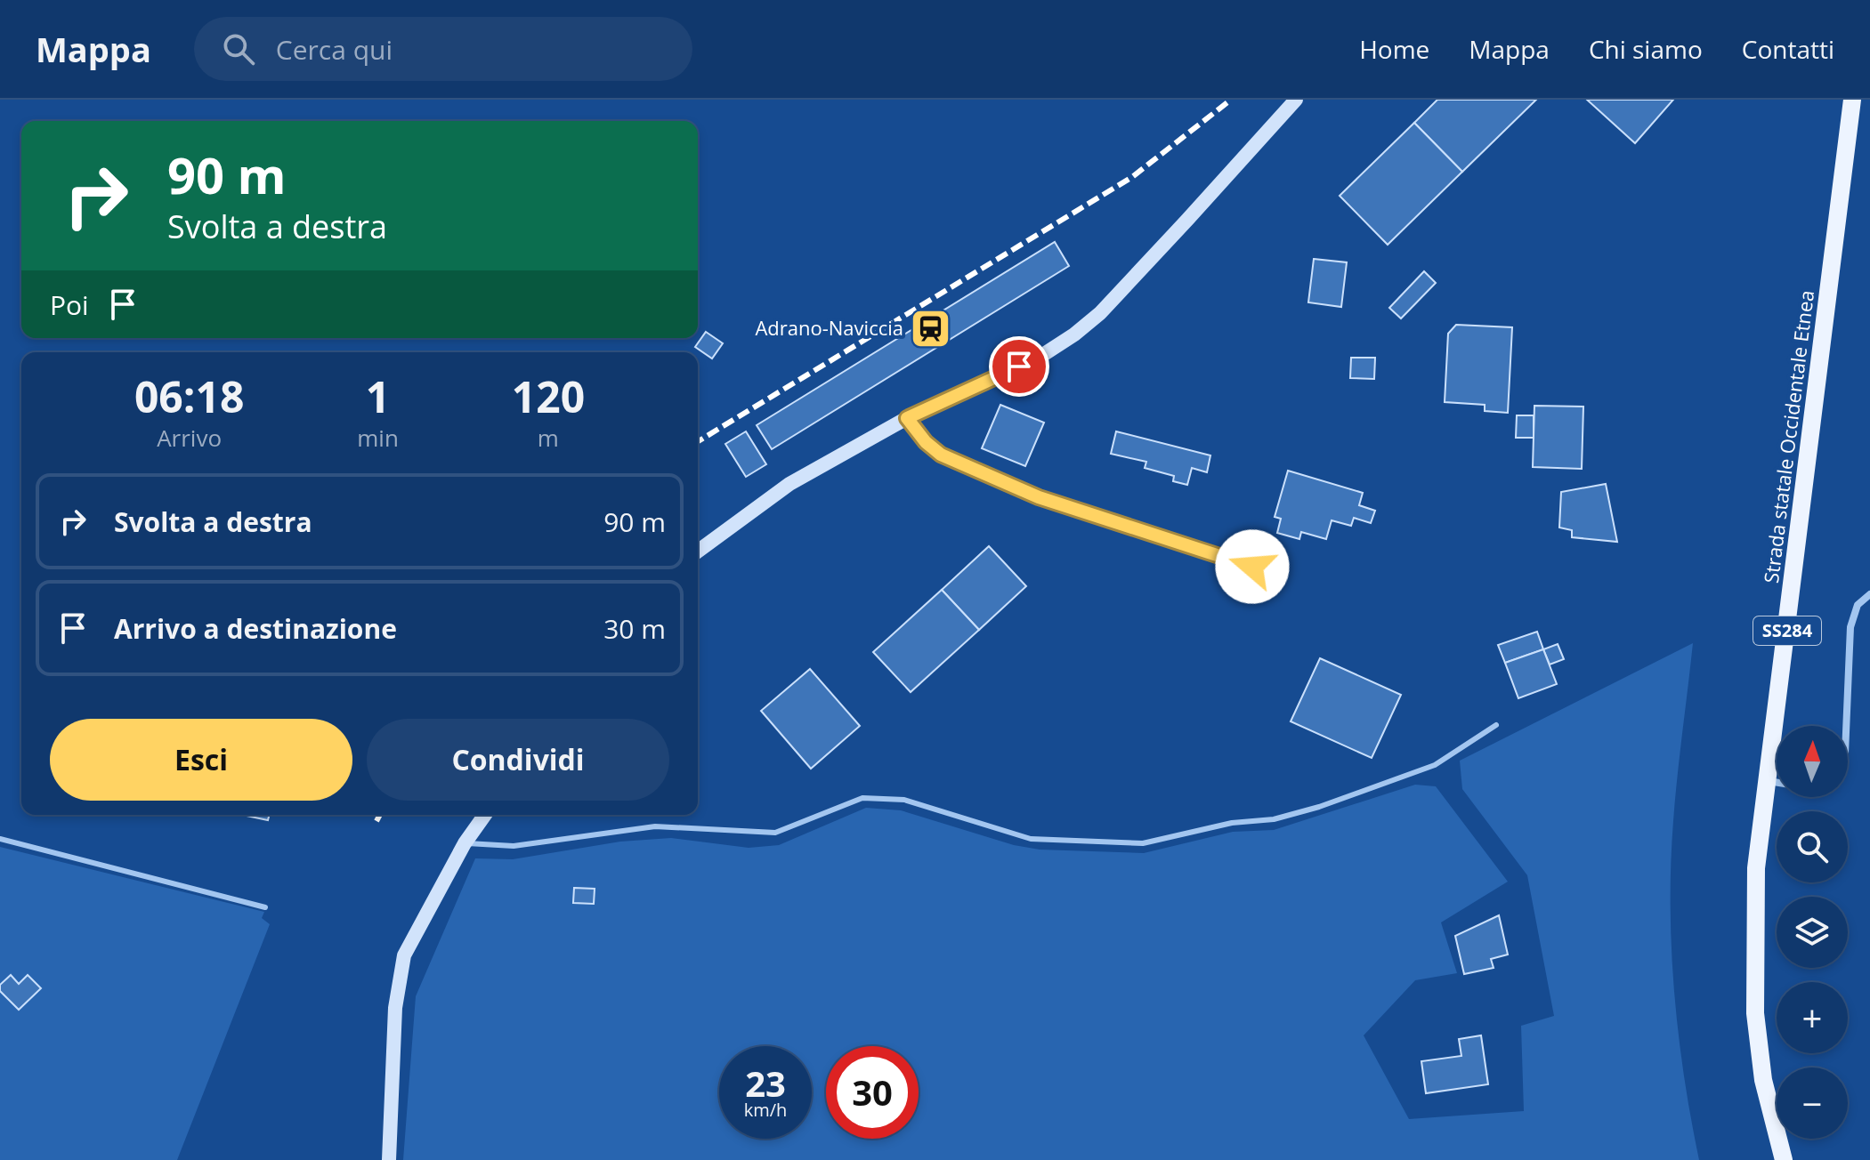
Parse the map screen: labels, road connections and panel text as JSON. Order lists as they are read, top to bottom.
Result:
{
  "streets": {
    "main road": ["Strada statale Occidentale Etnea", "SS284"]
  },
  "places": {
    "station": ["Adrano-Naviccia"]
  },
  "north": "top",
  "page": {
    "header": "Mappa",
    "search": "Cerca qui",
    "nav": [
      "Home",
      "Mappa",
      "Chi siamo",
      "Contatti"
    ],
    "turn": ["90 m", "Svolta a destra"],
    "then": "Poi",
    "eta": [
      "06:18",
      "Arrivo",
      "1",
      "min",
      "120",
      "m"
    ],
    "list": [
      {
        "name": "Svolta a destra",
        "value": "90 m"
      },
      {
        "name": "Arrivo a destinazione",
        "value": "30 m"
      }
    ],
    "buttons": ["Esci", "Condividi"],
    "map_buttons": ["+", "−"],
    "speed": "23 km/h",
    "limit": "30"
  }
}
